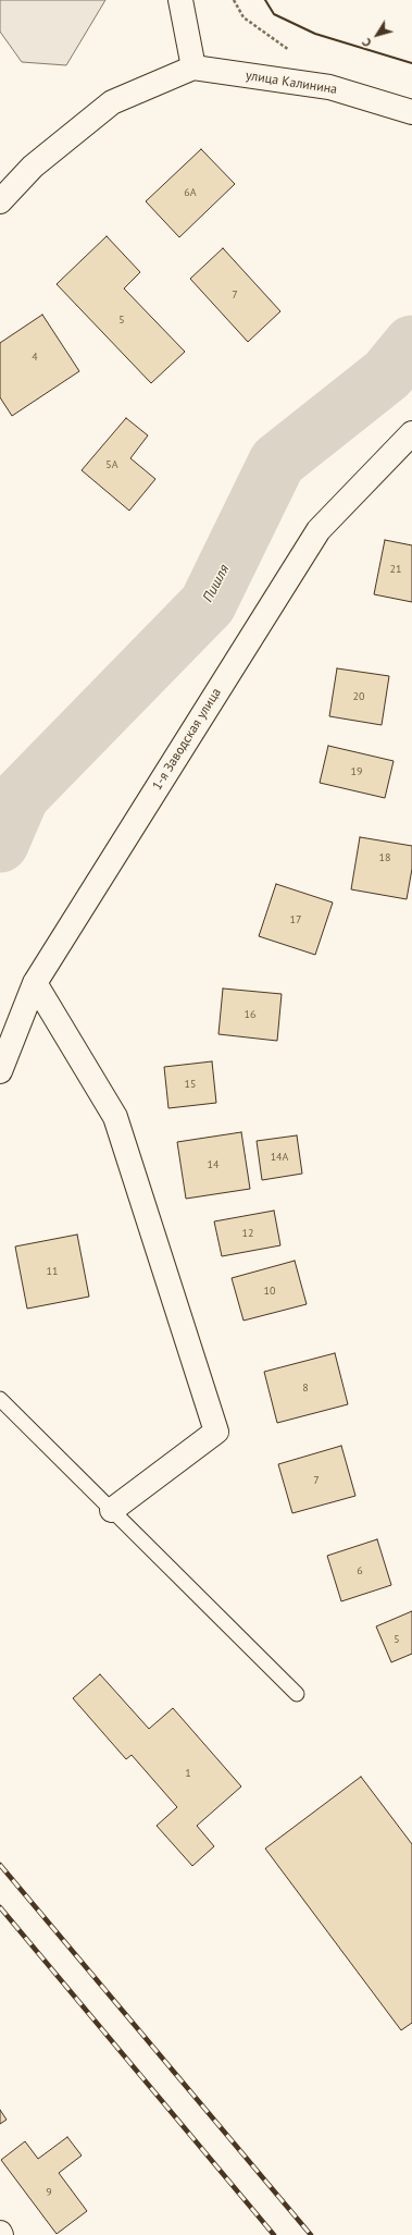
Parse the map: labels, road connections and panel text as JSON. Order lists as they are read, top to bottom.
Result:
{
  "streets": {
    "street": ["улица Калинина", "1-я Заводская улица"]
  },
  "water": ["Пишля"],
  "house_numbers": [
    "6А",
    "7",
    "5",
    "4",
    "5А",
    "21",
    "20",
    "19",
    "18",
    "17",
    "16",
    "15",
    "14А",
    "14",
    "12",
    "11",
    "10",
    "8",
    "7",
    "6",
    "5",
    "1",
    "9"
  ],
  "north": "bottom left"
}
